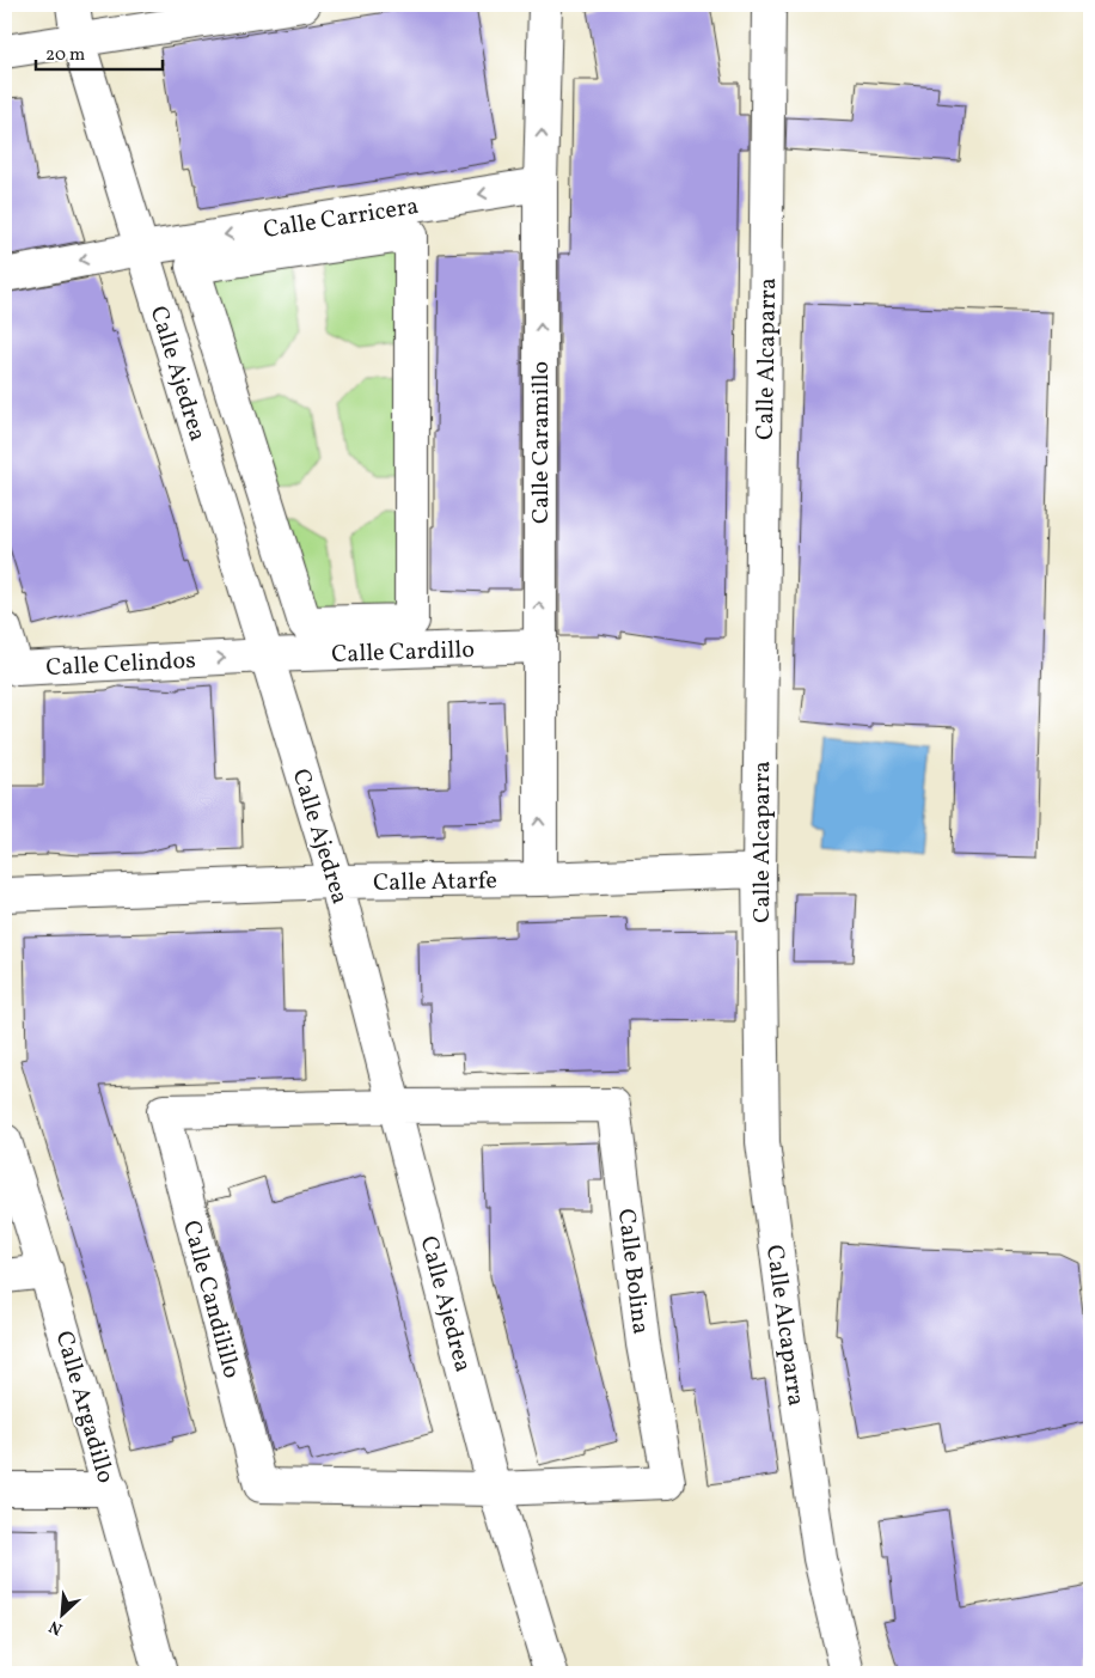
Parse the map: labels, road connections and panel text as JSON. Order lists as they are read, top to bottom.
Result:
{
  "streets": {
    "street": [
      "Calle Carricera",
      "Calle Alcaparra",
      "Calle Ajedrea",
      "Calle Caramillo",
      "Calle Cardillo",
      "Calle Celindos",
      "Calle Atarfe",
      "Calle Bolina",
      "Calle Candilillo",
      "Calle Argadillo"
    ]
  },
  "crossings": [
    ["Calle Carricera", "Calle Ajedrea"],
    ["Calle Carricera", "Calle Caramillo"],
    ["Calle Alcaparra", "Calle Atarfe"],
    ["Calle Ajedrea", "Calle Cardillo"],
    ["Calle Ajedrea", "Calle Celindos"],
    ["Calle Ajedrea", "Calle Atarfe"],
    ["Calle Ajedrea", "Calle Bolina"],
    ["Calle Ajedrea", "Calle Candilillo"],
    ["Calle Caramillo", "Calle Cardillo"],
    ["Calle Caramillo", "Calle Atarfe"],
    ["Calle Cardillo", "Calle Celindos"],
    ["Calle Bolina", "Calle Candilillo"]
  ],
  "one_way": ["Calle Caramillo", "Calle Celindos"],
  "scale_bar": "20 m",
  "north": "bottom left"
}
